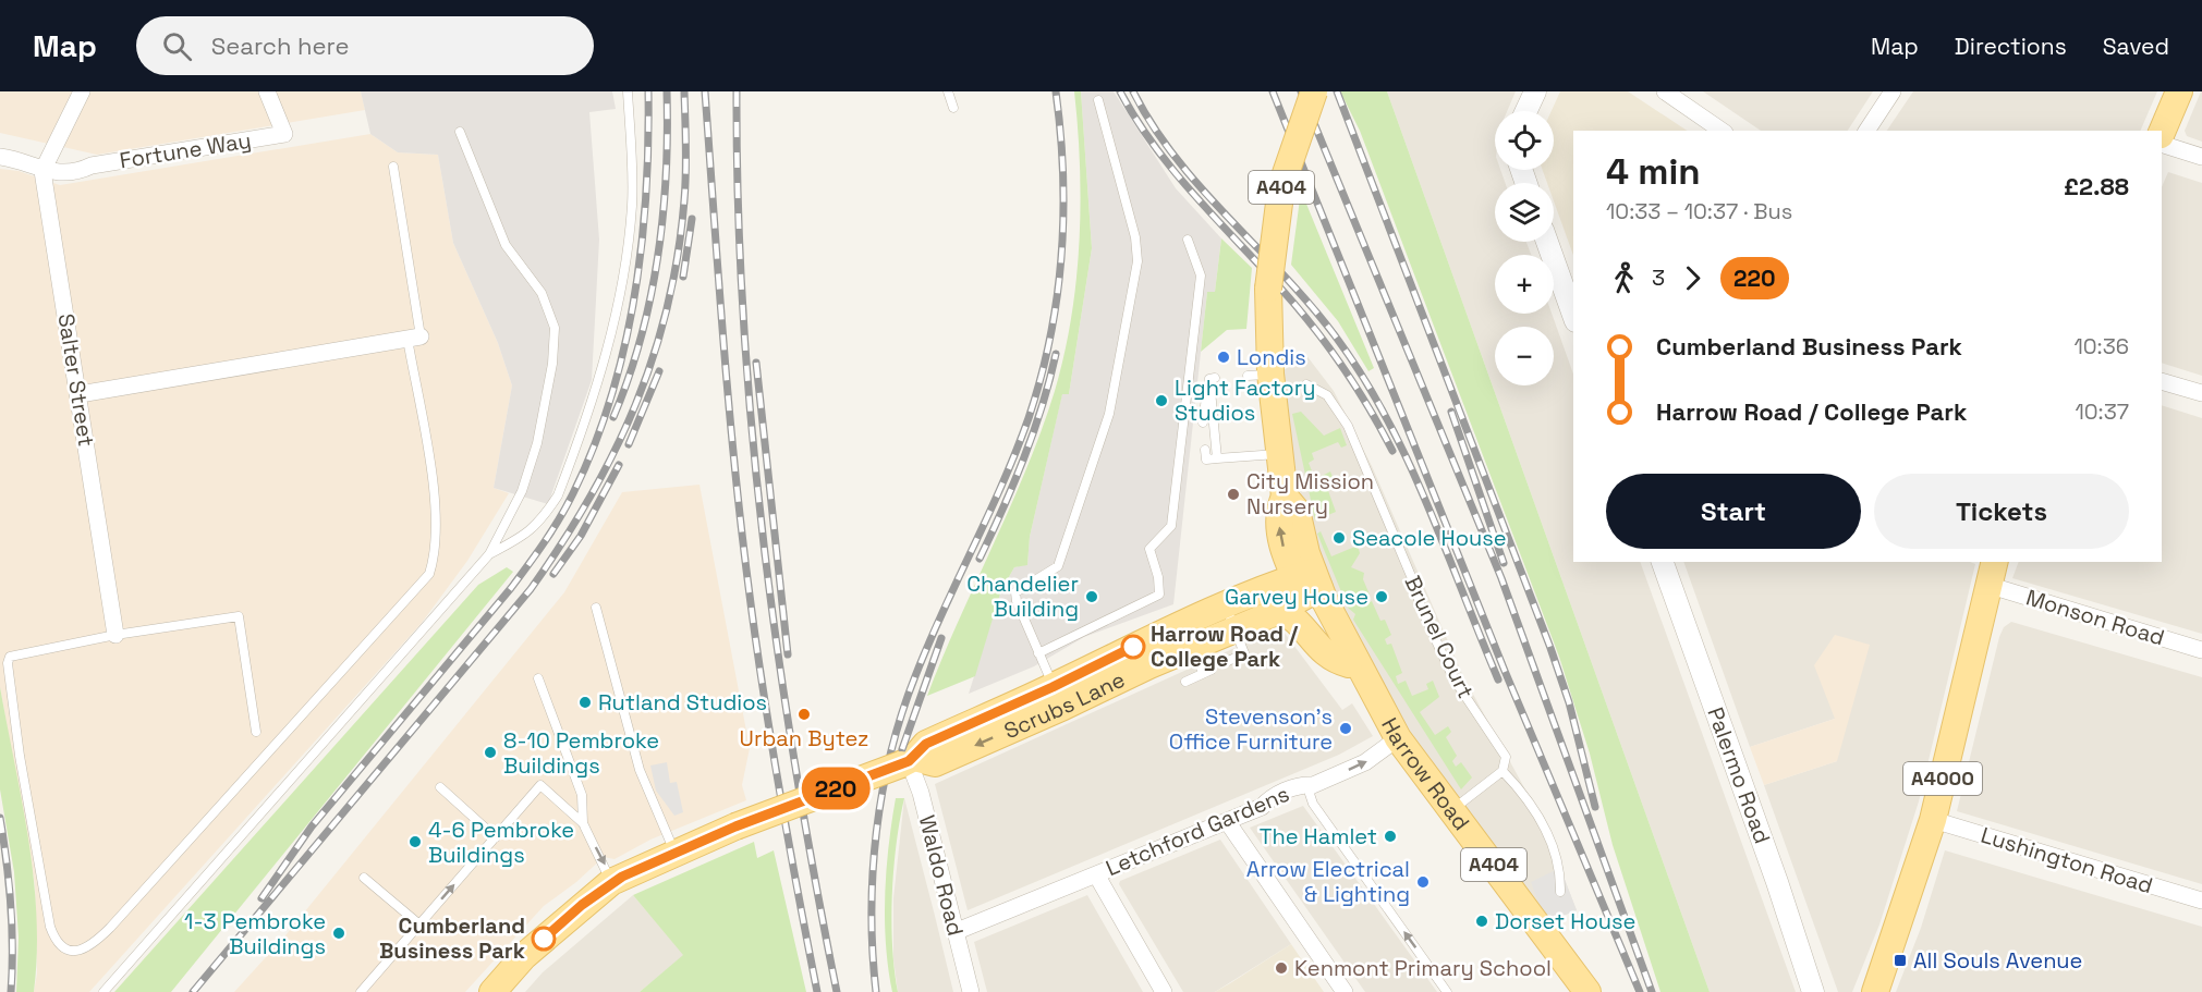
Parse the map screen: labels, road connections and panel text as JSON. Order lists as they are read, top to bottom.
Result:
{
  "streets": {
    "main road": [
      "A404",
      "Scrubs Lane",
      "Harrow Road",
      "A4000"
    ],
    "street": [
      "Fortune Way",
      "Salter Street",
      "Monson Road",
      "Palermo Road",
      "Letchford Gardens",
      "Lushington Road",
      "Waldo Road"
    ],
    "lane": ["Brunel Court"]
  },
  "crossings": [
    ["Fortune Way", "Salter Street"],
    ["Monson Road", "A4000"],
    ["Scrubs Lane", "Harrow Road"],
    ["Scrubs Lane", "Waldo Road"],
    ["Harrow Road", "Letchford Gardens"],
    ["A4000", "Lushington Road"],
    ["Letchford Gardens", "Waldo Road"]
  ],
  "places": {
    "other": [
      "Londis",
      "Light Factory Studios",
      "City Mission Nursery",
      "Seacole House",
      "Chandelier Building",
      "Garvey House",
      "Harrow Road / College Park",
      "Rutland Studios",
      "Urban Bytez",
      "Stevenson's Office Furniture",
      "8-10 Pembroke Buildings",
      "The Hamlet",
      "4-6 Pembroke Buildings",
      "Arrow Electrical & Lighting",
      "Dorset House",
      "1-3 Pembroke Buildings",
      "Cumberland Business Park",
      "Kenmont Primary School"
    ],
    "transit": ["All Souls Avenue"]
  },
  "lines": ["bus line 220"],
  "page": {
    "header": "Map",
    "search": "Search here",
    "nav": ["Map", "Directions", "Saved"],
    "on_map": "220",
    "map_buttons": ["+", "−"],
    "heading": ["4 min", "10:33 – 10:37 · Bus", "£2.88"],
    "legs": ["3", "220"],
    "list": [
      {
        "name": "Cumberland Business Park",
        "value": "10:36"
      },
      {
        "name": "Harrow Road / College Park",
        "value": "10:37"
      }
    ],
    "buttons": ["Start", "Tickets"]
  }
}
